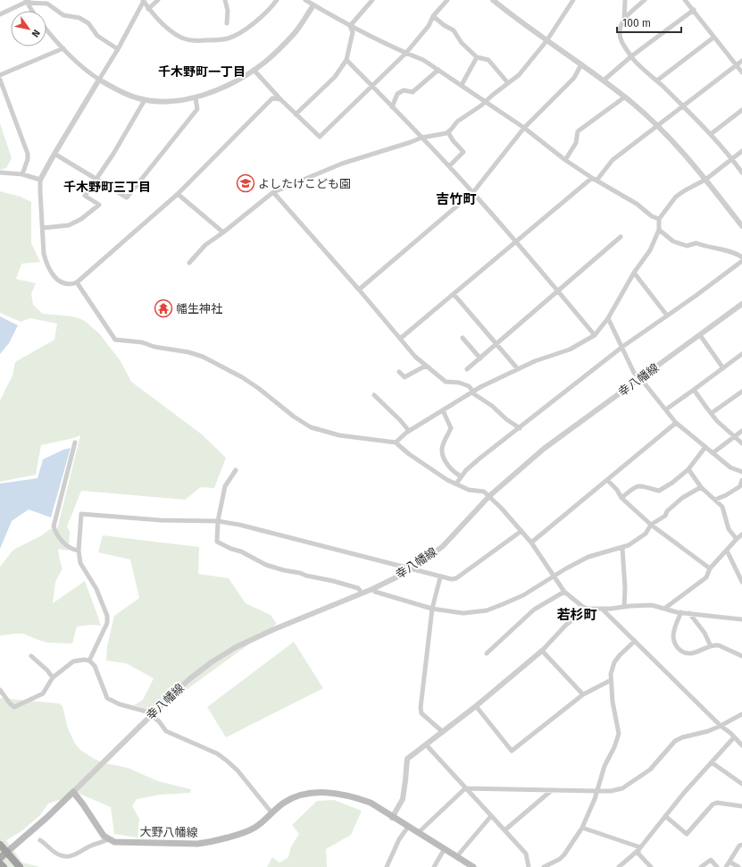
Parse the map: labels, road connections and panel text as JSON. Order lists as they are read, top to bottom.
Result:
{
  "streets": {
    "main road": ["大野八幡線"],
    "street": ["幸八幡線"]
  },
  "districts": [
    "千木野町一丁目",
    "千木野町三丁目",
    "吉竹町",
    "若杉町"
  ],
  "places": {
    "school or university": ["よしたけこども園"],
    "temple": ["幡生神社"]
  },
  "scale_bar": "100 m",
  "north": "bottom right"
}
